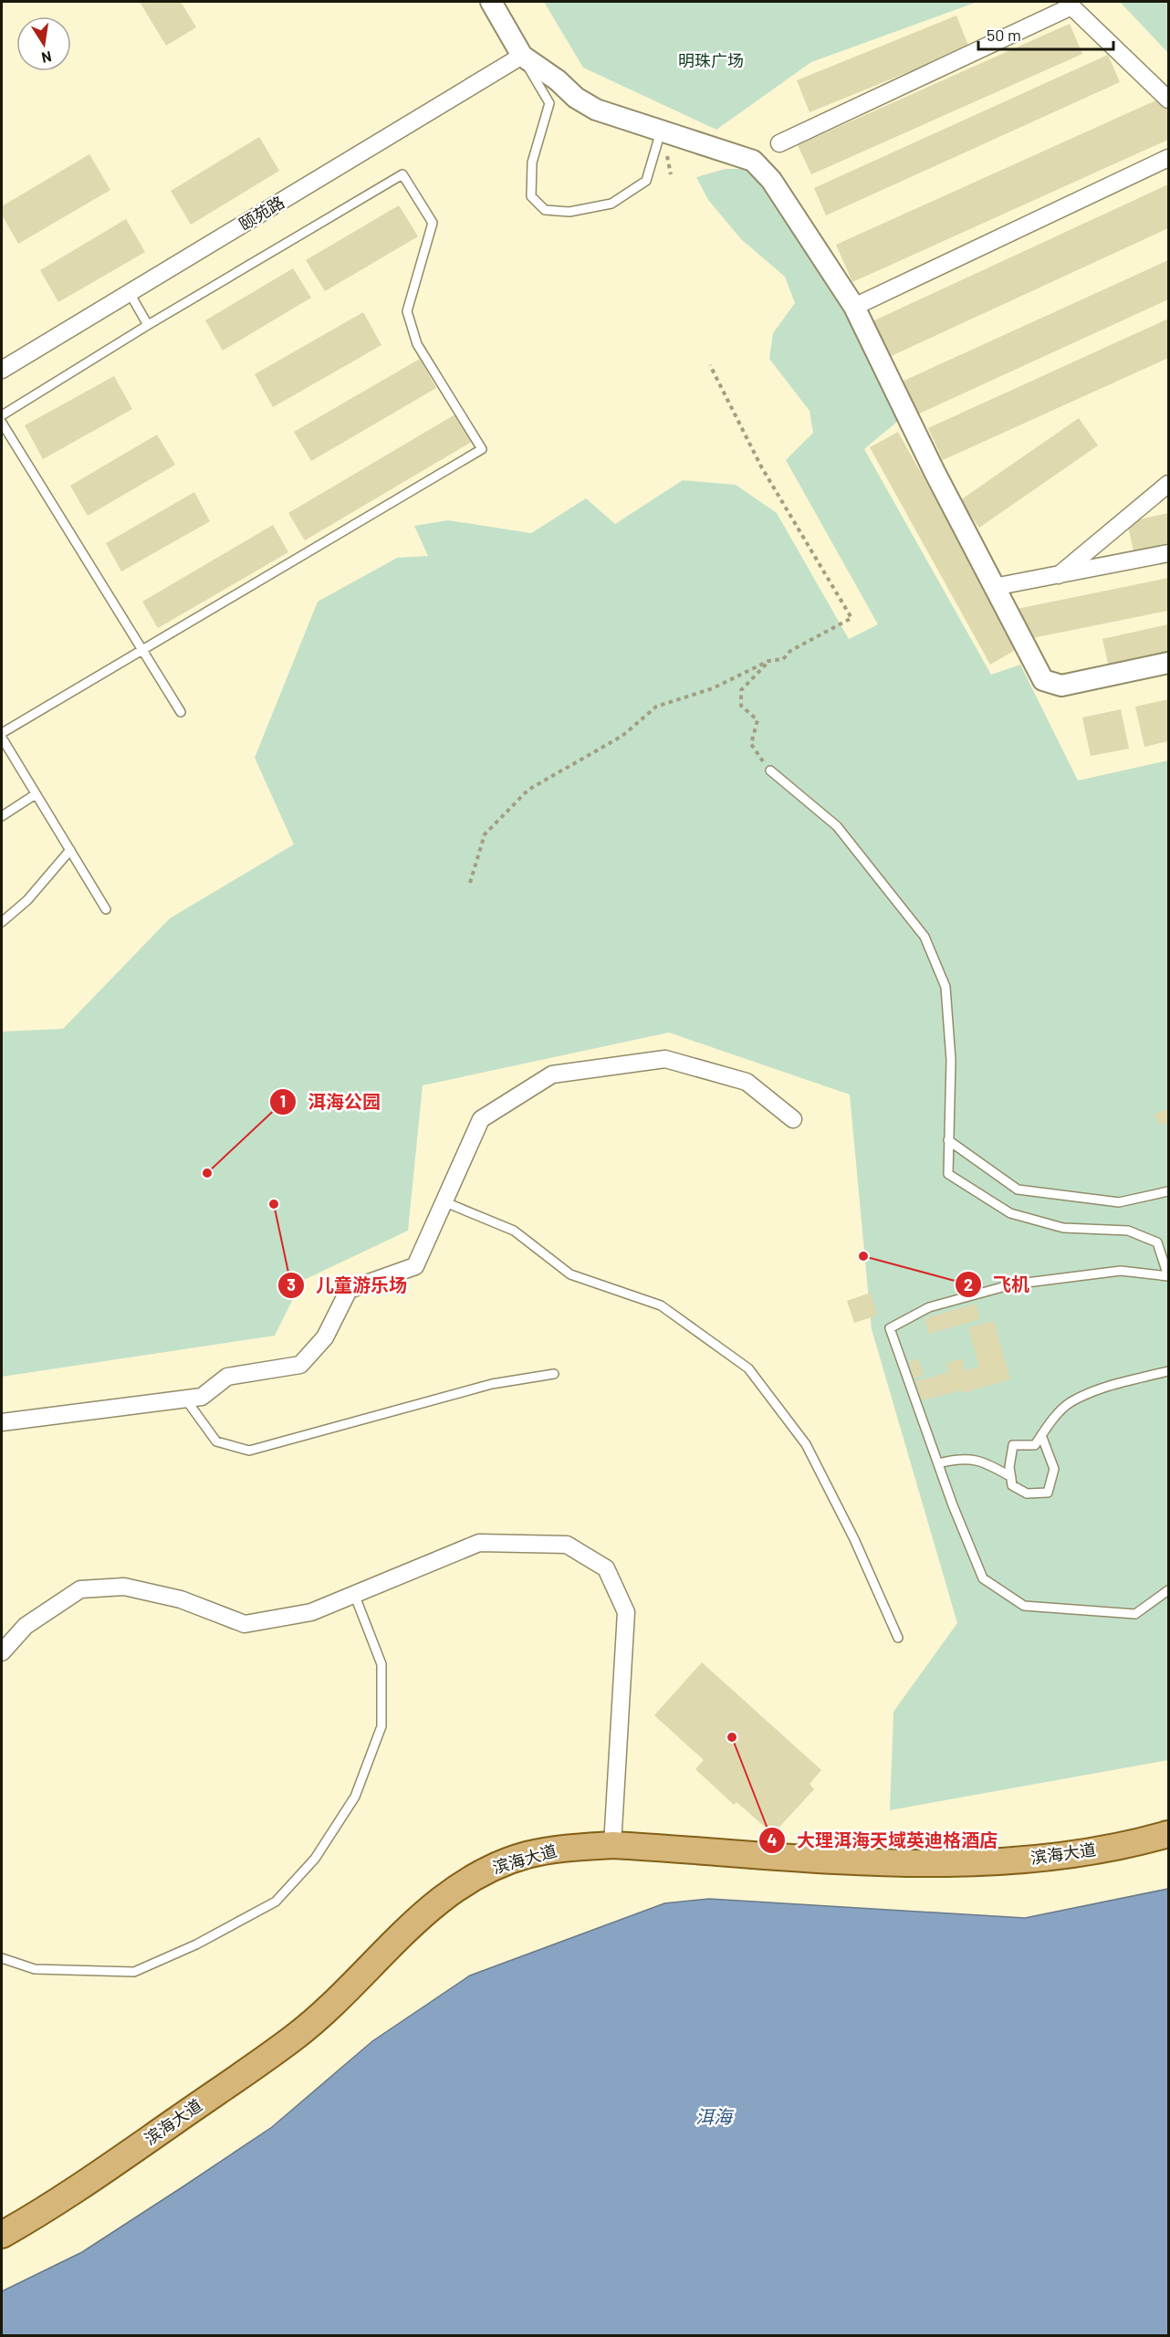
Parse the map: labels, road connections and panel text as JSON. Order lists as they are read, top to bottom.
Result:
{
  "streets": {
    "main road": ["滨海大道"],
    "street": ["颐苑路"]
  },
  "water": ["洱海"],
  "parks": ["明珠广场"],
  "places": [
    "洱海公园",
    "儿童游乐场",
    "飞机",
    "大理洱海天域英迪格酒店"
  ],
  "scale_bar": "50 m",
  "north": "bottom"
}
